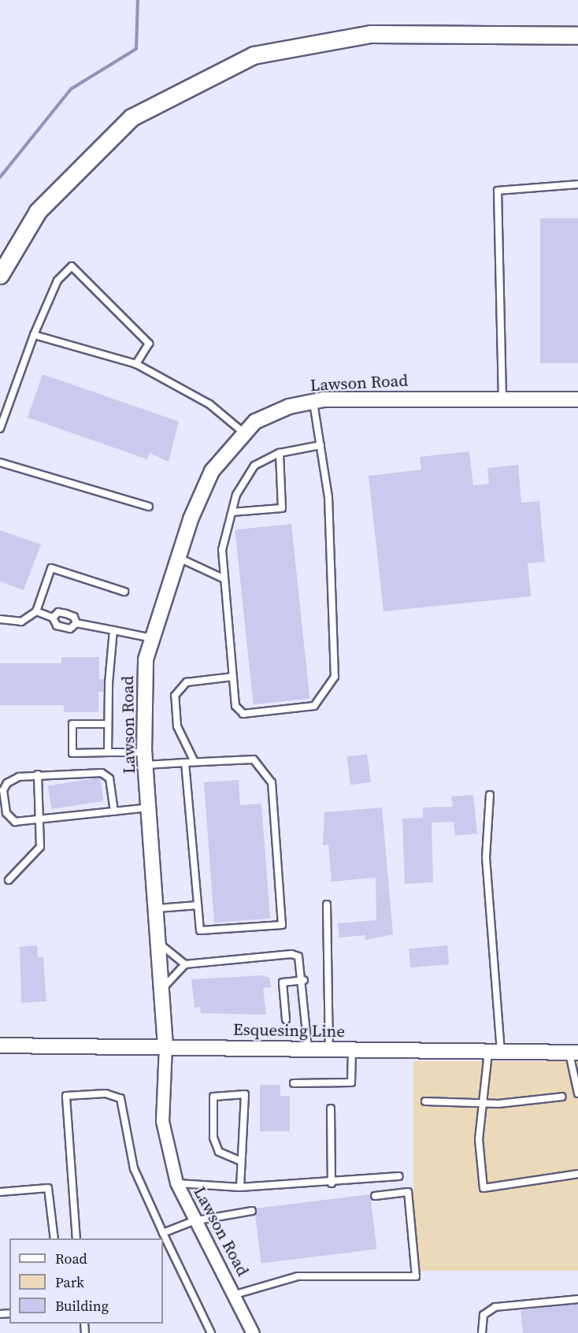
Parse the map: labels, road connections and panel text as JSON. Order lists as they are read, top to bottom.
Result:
{
  "streets": {
    "street": ["Lawson Road", "Esquesing Line"]
  },
  "crossings": [
    ["Lawson Road", "Esquesing Line"]
  ],
  "legend": ["Road", "Park", "Building"]
}
